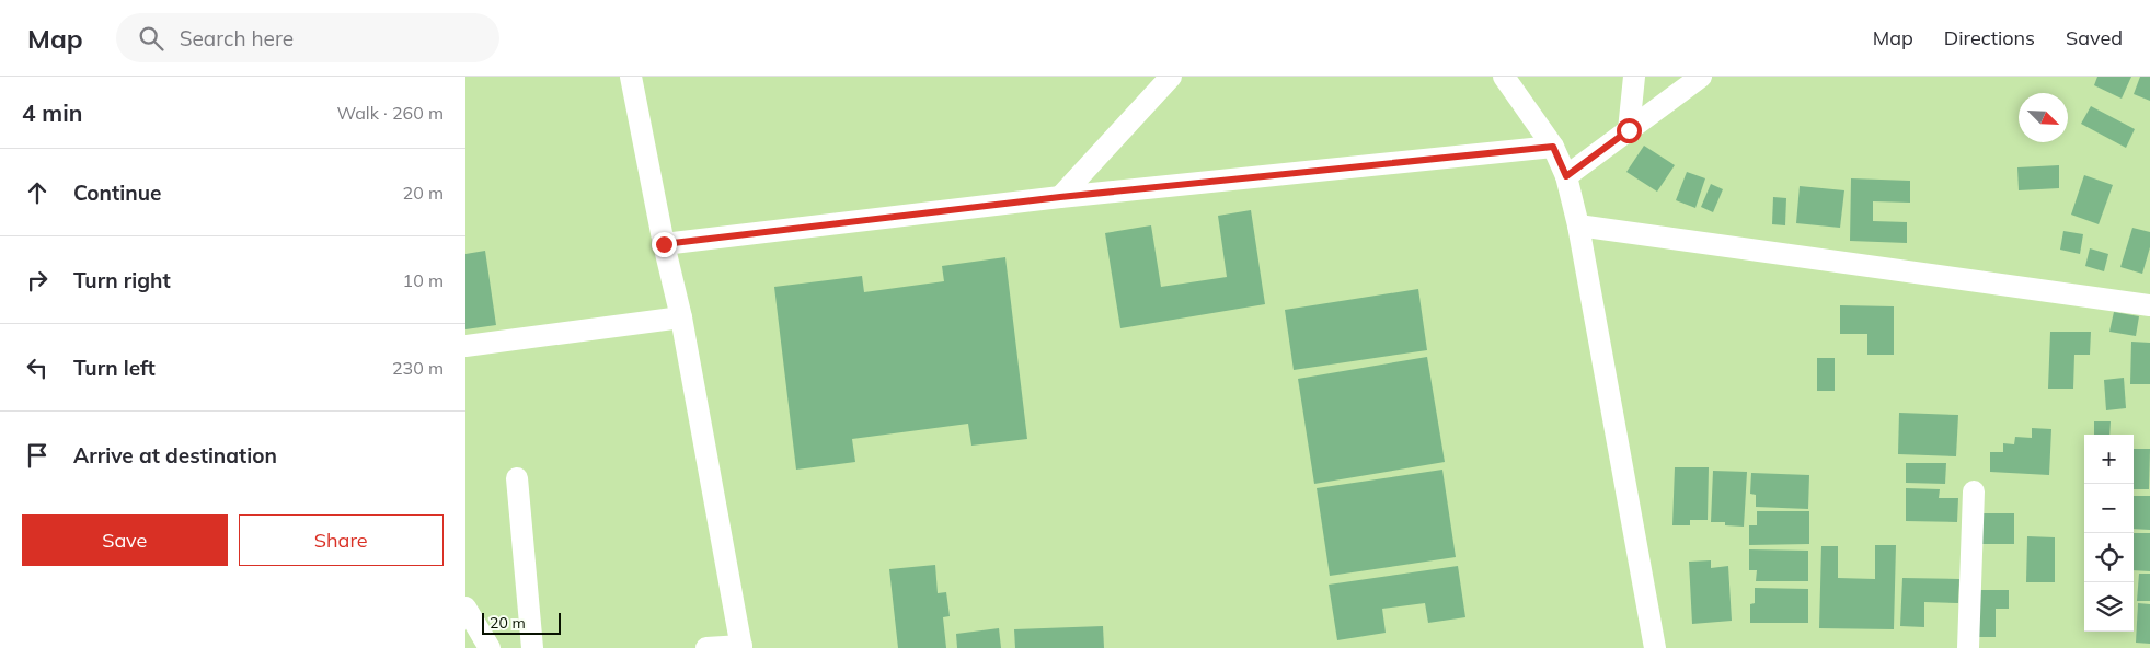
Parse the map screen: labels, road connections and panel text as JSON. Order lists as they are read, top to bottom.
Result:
{
  "scale_bar": "20 m",
  "north": "bottom right",
  "page": {
    "header": "Map",
    "search": "Search here",
    "nav": ["Map", "Directions", "Saved"],
    "heading": ["4 min", "Walk · 260 m"],
    "list": [
      ["Continue", "20 m"],
      ["Turn right", "10 m"],
      ["Turn left", "230 m"],
      "Arrive at destination"
    ],
    "map_buttons": ["+", "−"],
    "buttons": ["Save", "Share"],
    "scale": "20 m"
  }
}
